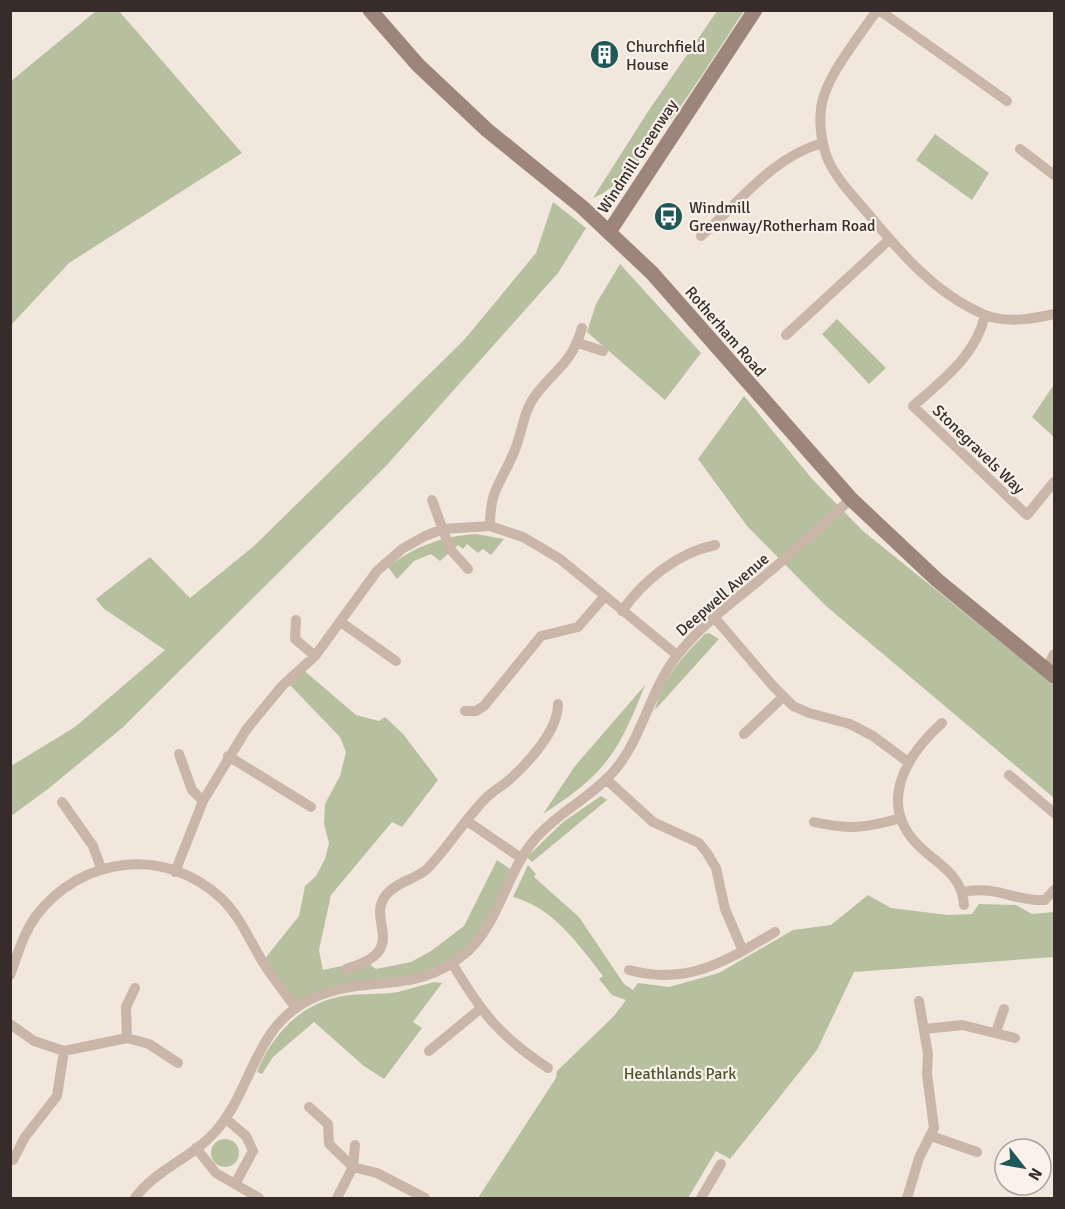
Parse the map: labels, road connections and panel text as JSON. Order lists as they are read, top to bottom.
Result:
{
  "streets": {
    "main road": ["Windmill Greenway", "Rotherham Road"],
    "street": ["Stonegravels Way", "Deepwell Avenue"]
  },
  "crossings": [
    ["Windmill Greenway", "Rotherham Road"],
    ["Rotherham Road", "Deepwell Avenue"]
  ],
  "parks": ["Heathlands Park"],
  "places": {
    "building": ["Churchfield House"],
    "bus stop": ["Windmill Greenway/Rotherham Road"]
  },
  "north": "bottom right"
}
